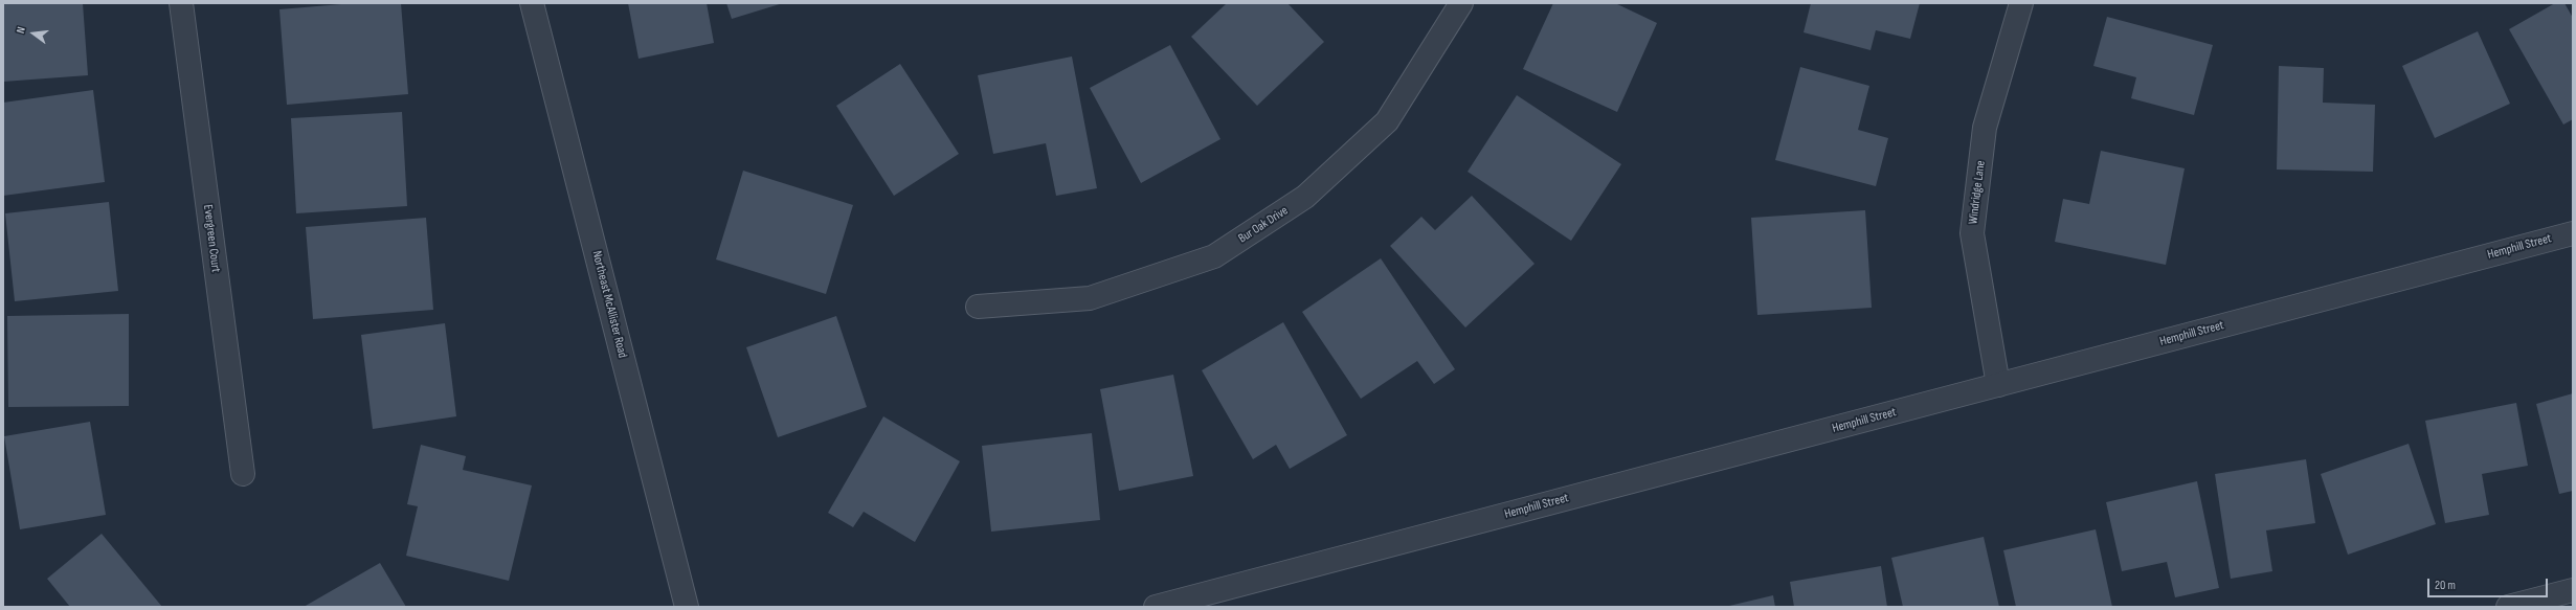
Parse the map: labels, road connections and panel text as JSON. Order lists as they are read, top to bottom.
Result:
{
  "streets": {
    "street": [
      "Windridge Lane",
      "Bur Oak Drive",
      "Evergreen Court",
      "Hemphill Street",
      "Northeast McAllister Road"
    ]
  },
  "crossings": [
    ["Windridge Lane", "Hemphill Street"]
  ],
  "scale_bar": "20 m",
  "north": "left"
}
